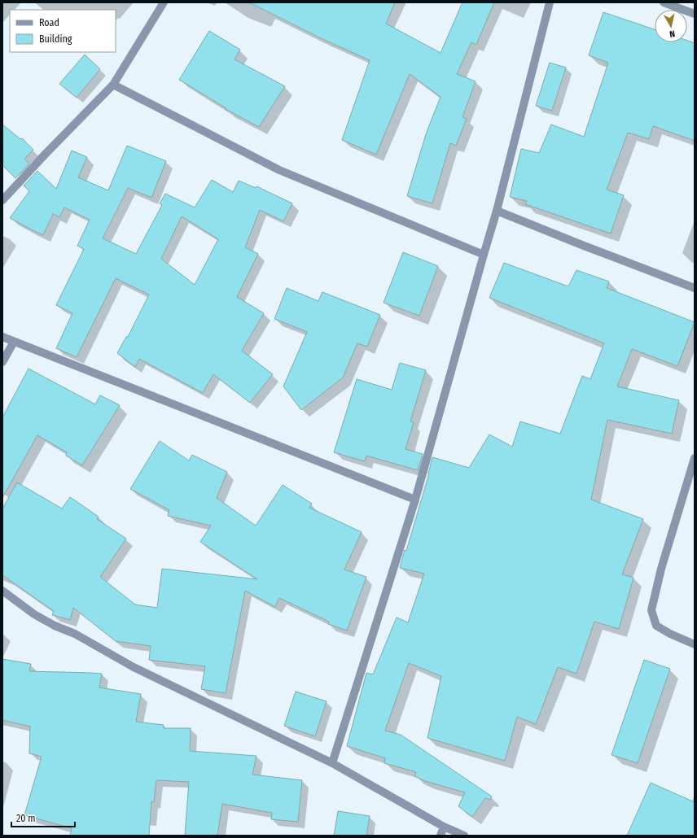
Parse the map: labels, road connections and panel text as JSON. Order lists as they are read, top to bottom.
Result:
{
  "legend": ["Road", "Building"],
  "scale_bar": "20 m",
  "north": "bottom"
}
